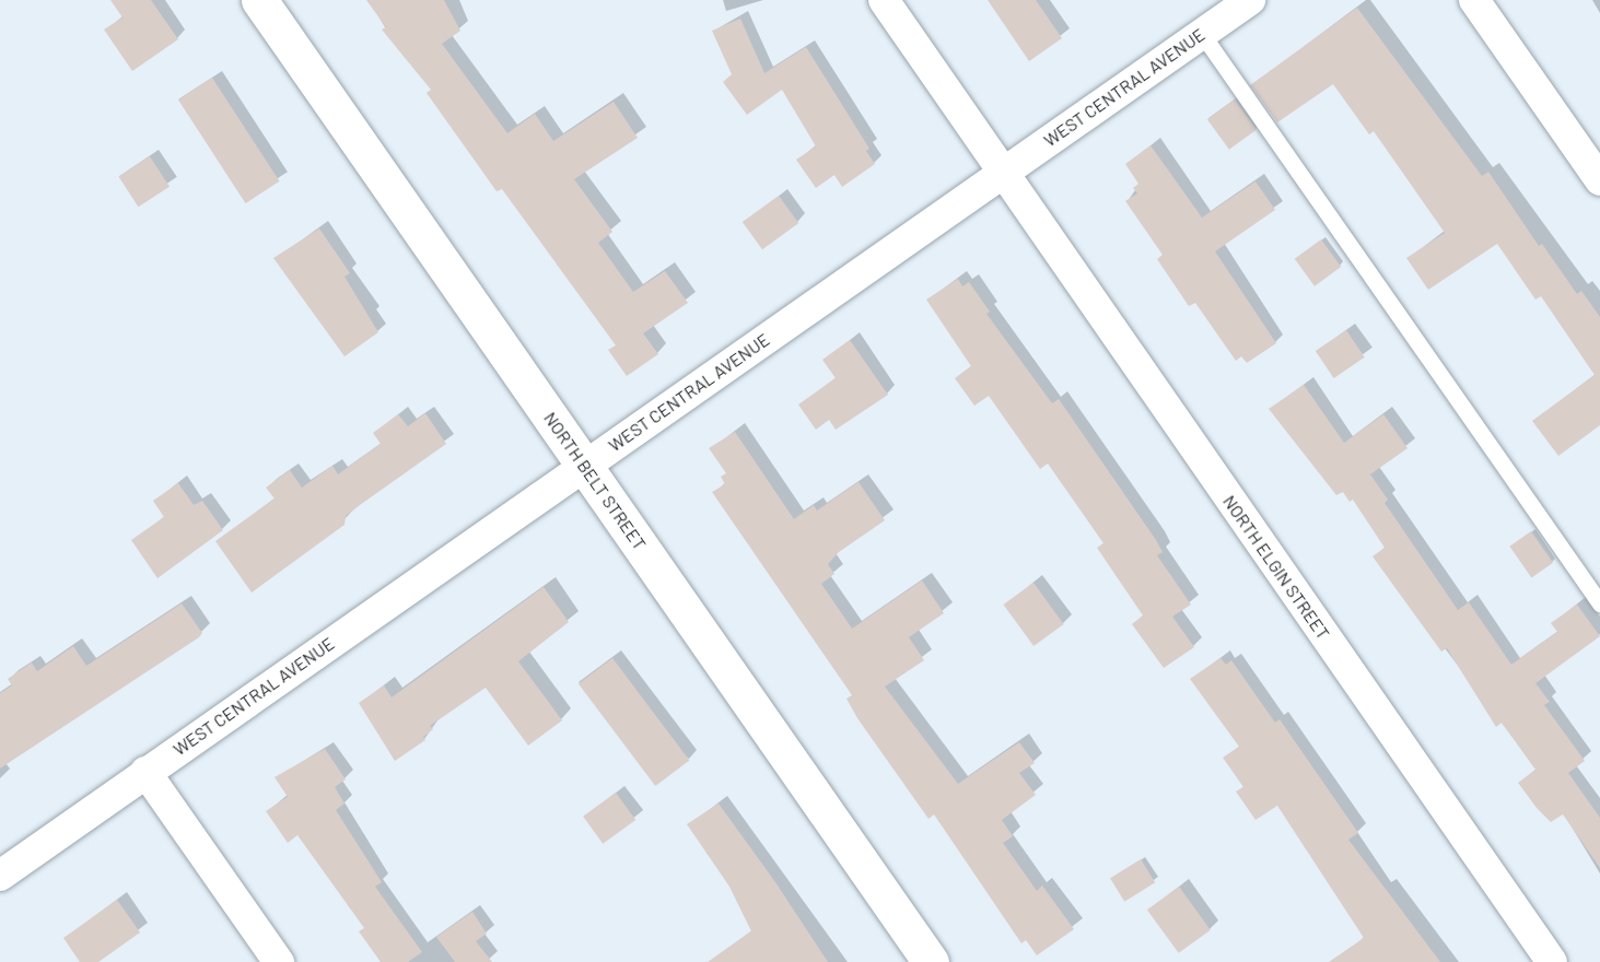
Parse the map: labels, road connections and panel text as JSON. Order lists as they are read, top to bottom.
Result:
{
  "streets": {
    "street": ["WEST CENTRAL AVENUE", "NORTH BELT STREET", "NORTH ELGIN STREET"]
  },
  "crossings": [
    ["WEST CENTRAL AVENUE", "NORTH BELT STREET"],
    ["WEST CENTRAL AVENUE", "NORTH ELGIN STREET"]
  ]
}
